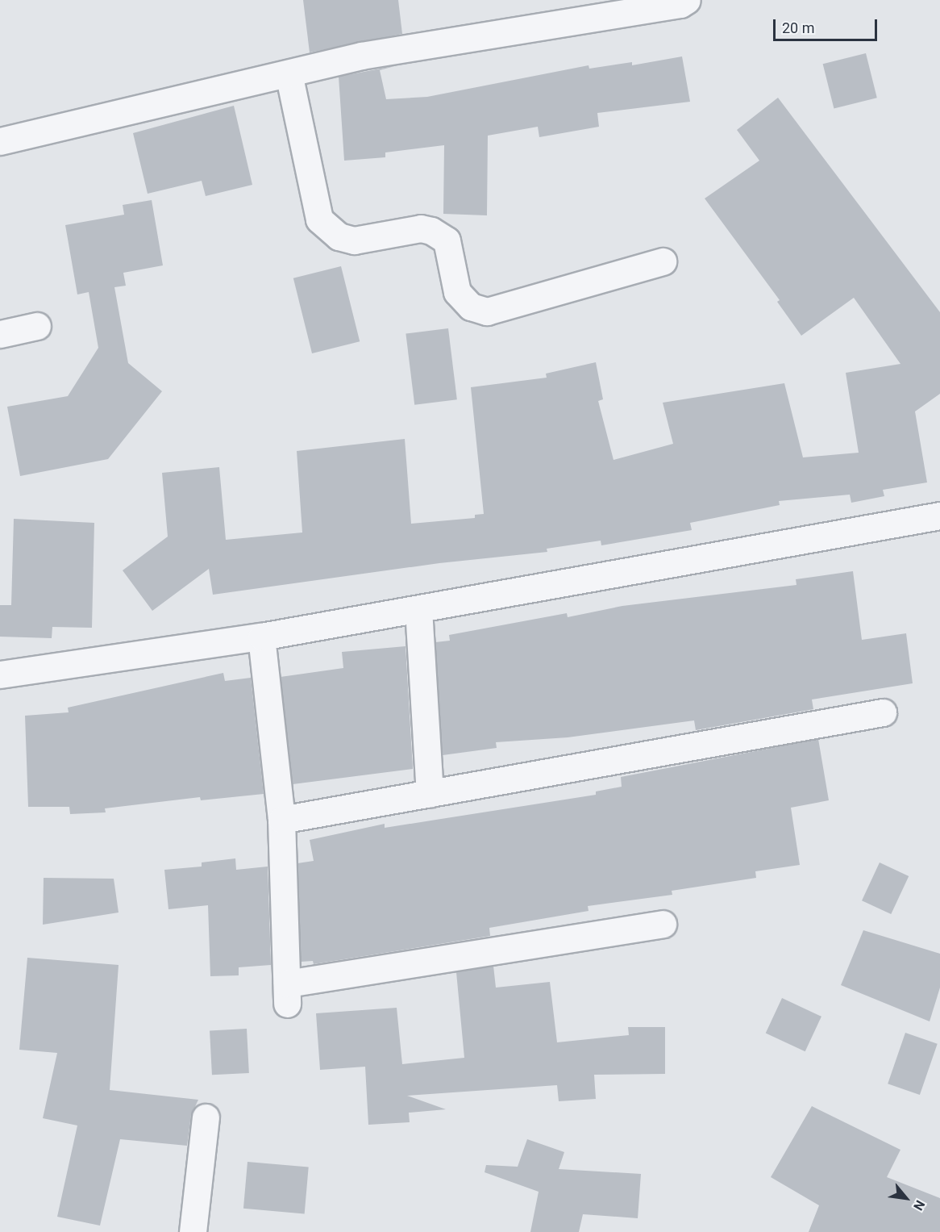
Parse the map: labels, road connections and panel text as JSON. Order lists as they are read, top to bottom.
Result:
{
  "scale_bar": "20 m",
  "north": "bottom right"
}
